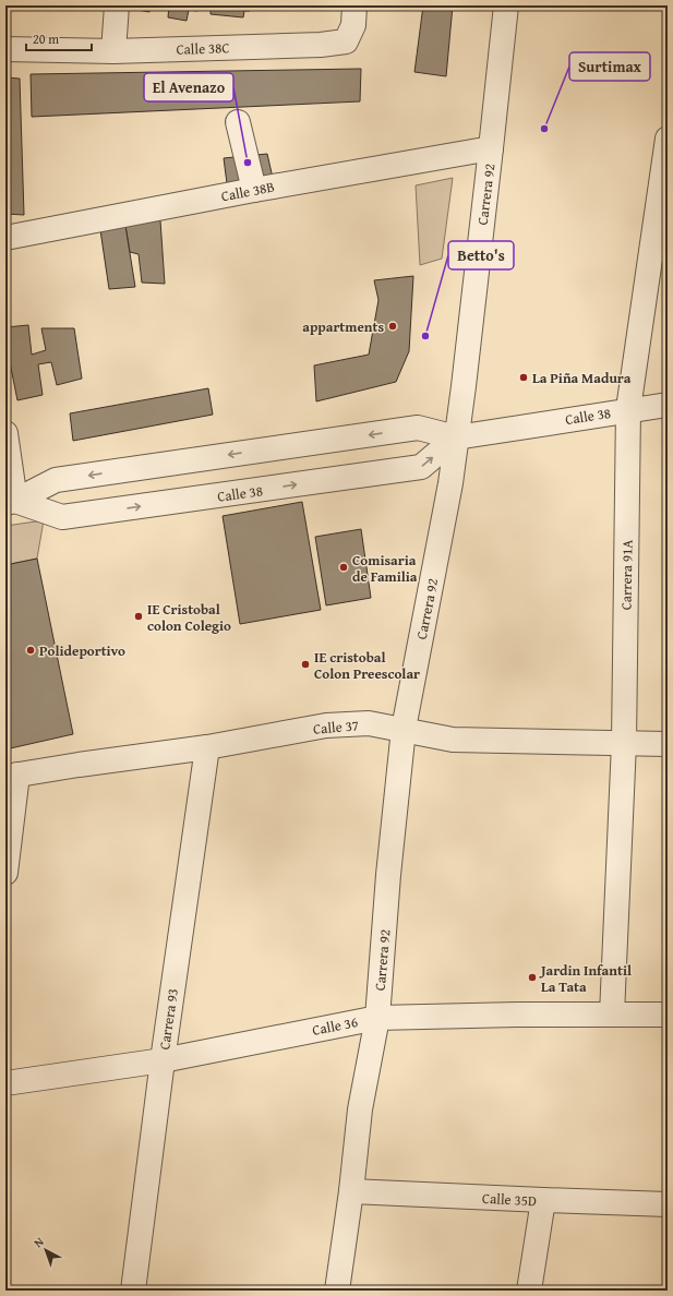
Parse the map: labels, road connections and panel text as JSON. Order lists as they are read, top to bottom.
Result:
{
  "streets": {
    "street": [
      "Calle 38C",
      "Calle 38B",
      "Carrera 92",
      "Calle 38",
      "Carrera 91A",
      "Calle 37",
      "Carrera 93",
      "Calle 36",
      "Calle 35D"
    ]
  },
  "crossings": [
    ["Calle 38B", "Carrera 92"],
    ["Carrera 92", "Calle 38"],
    ["Carrera 92", "Calle 37"],
    ["Carrera 92", "Calle 36"],
    ["Carrera 92", "Calle 35D"],
    ["Calle 38", "Carrera 91A"],
    ["Carrera 91A", "Calle 37"],
    ["Carrera 91A", "Calle 36"],
    ["Calle 37", "Carrera 93"],
    ["Carrera 93", "Calle 36"]
  ],
  "places": [
    "Surtimax",
    "El Avenazo",
    "appartments",
    "Betto's",
    "La Piña Madura",
    "Comisaria de Familia",
    "IE Cristobal colon Colegio",
    "Polideportivo",
    "IE cristobal Colon Preescolar",
    "Jardin Infantil La Tata"
  ],
  "scale_bar": "20 m",
  "north": "top left"
}
